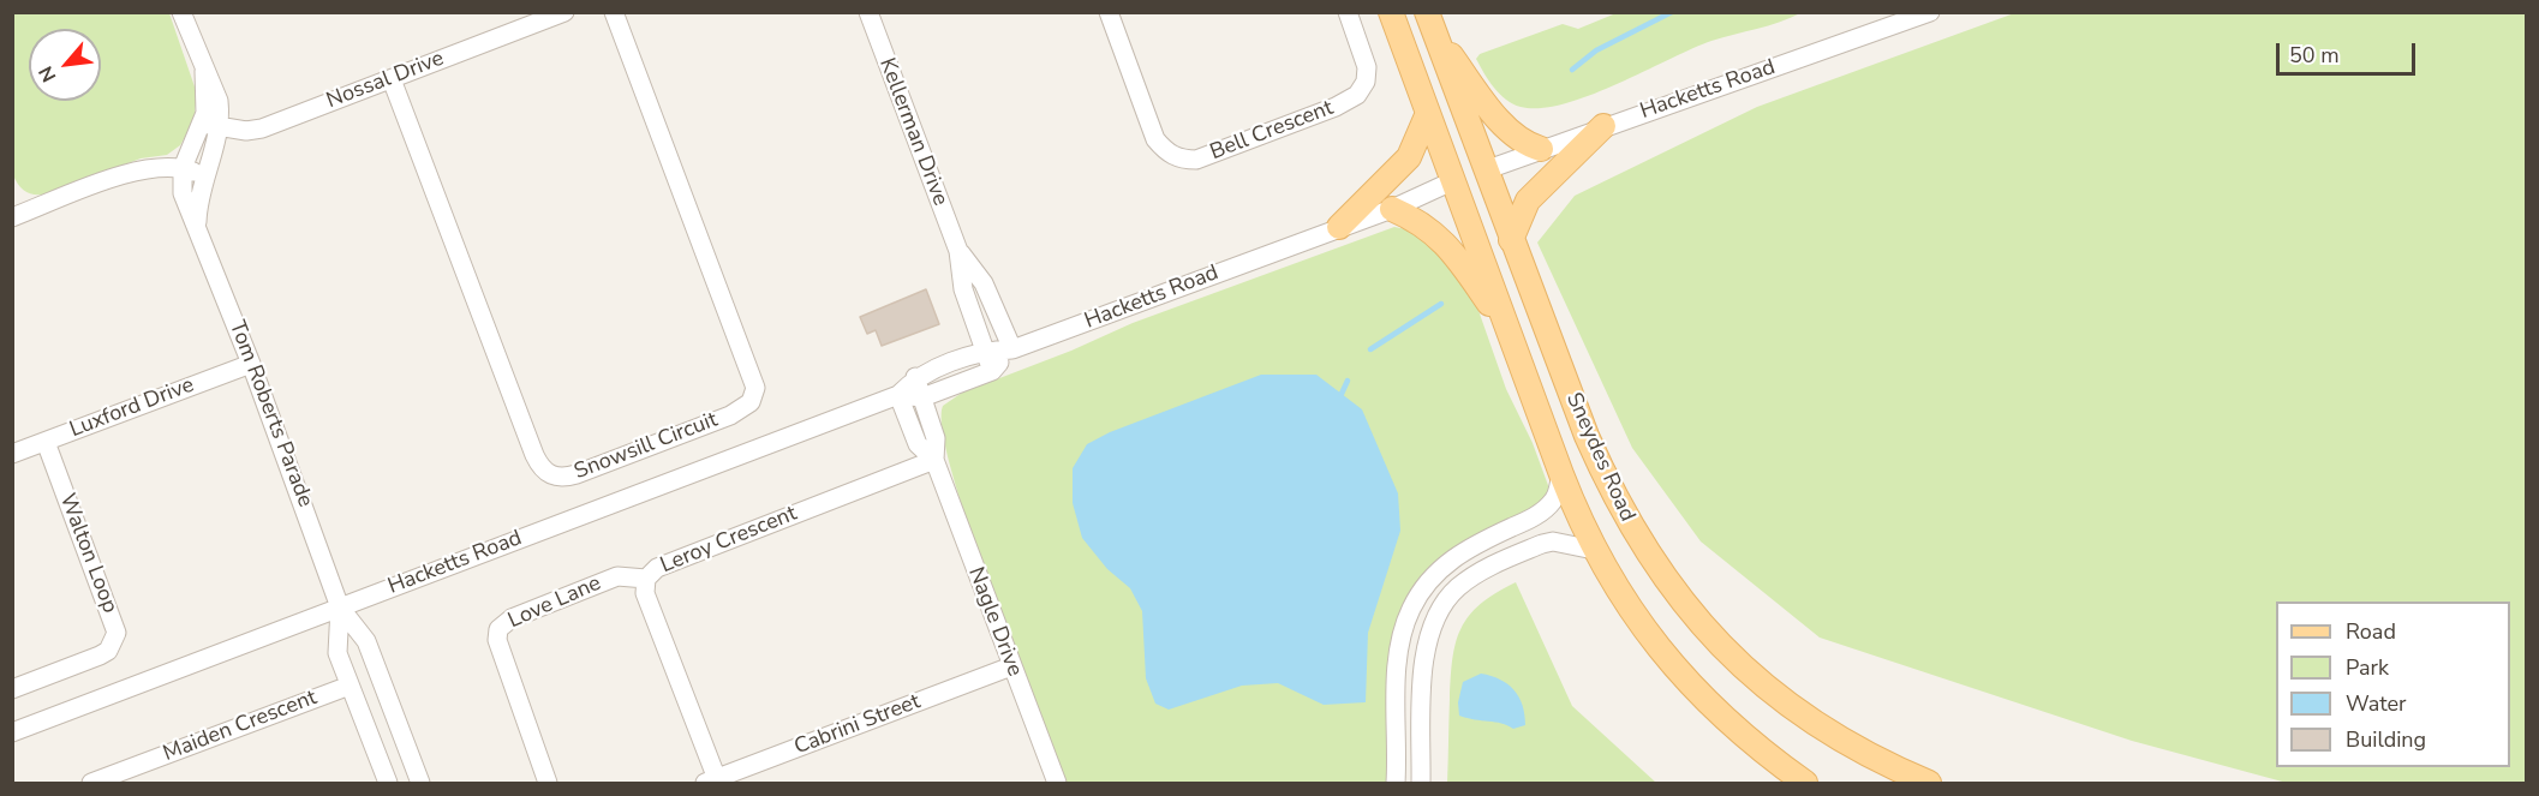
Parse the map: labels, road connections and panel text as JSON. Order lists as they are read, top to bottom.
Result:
{
  "streets": {
    "main road": ["Sneydes Road"],
    "street": [
      "Nossal Drive",
      "Hacketts Road",
      "Bell Crescent",
      "Kellerman Drive",
      "Luxford Drive",
      "Tom Roberts Parade",
      "Snowsill Circuit",
      "Leroy Crescent",
      "Walton Loop",
      "Love Lane",
      "Nagle Drive",
      "Cabrini Street",
      "Maiden Crescent"
    ]
  },
  "crossings": [
    ["Nossal Drive", "Tom Roberts Parade"],
    ["Nossal Drive", "Snowsill Circuit"],
    ["Hacketts Road", "Kellerman Drive"],
    ["Hacketts Road", "Tom Roberts Parade"],
    ["Hacketts Road", "Sneydes Road"],
    ["Hacketts Road", "Nagle Drive"],
    ["Luxford Drive", "Tom Roberts Parade"],
    ["Luxford Drive", "Walton Loop"],
    ["Tom Roberts Parade", "Maiden Crescent"],
    ["Leroy Crescent", "Love Lane"],
    ["Leroy Crescent", "Nagle Drive"],
    ["Leroy Crescent", "Cabrini Street"],
    ["Nagle Drive", "Cabrini Street"]
  ],
  "legend": [
    "Road",
    "Park",
    "Water",
    "Building"
  ],
  "scale_bar": "50 m",
  "north": "bottom left"
}
